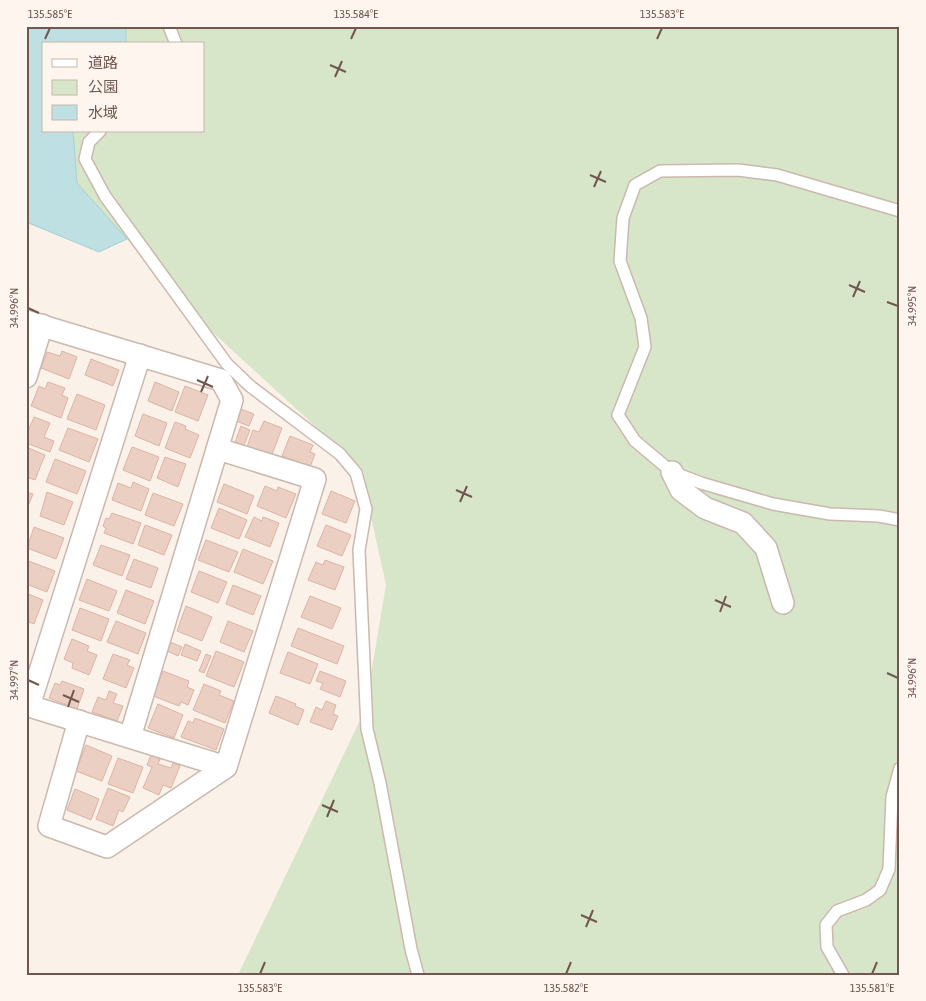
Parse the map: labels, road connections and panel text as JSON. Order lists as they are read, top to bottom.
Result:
{
  "legend": ["道路", "公園", "水域"],
  "coordinates": [
    "135.585°E",
    "135.584°E",
    "135.583°E",
    "34.995°N",
    "34.996°N",
    "34.997°N",
    "135.582°E",
    "135.581°E"
  ]
}
